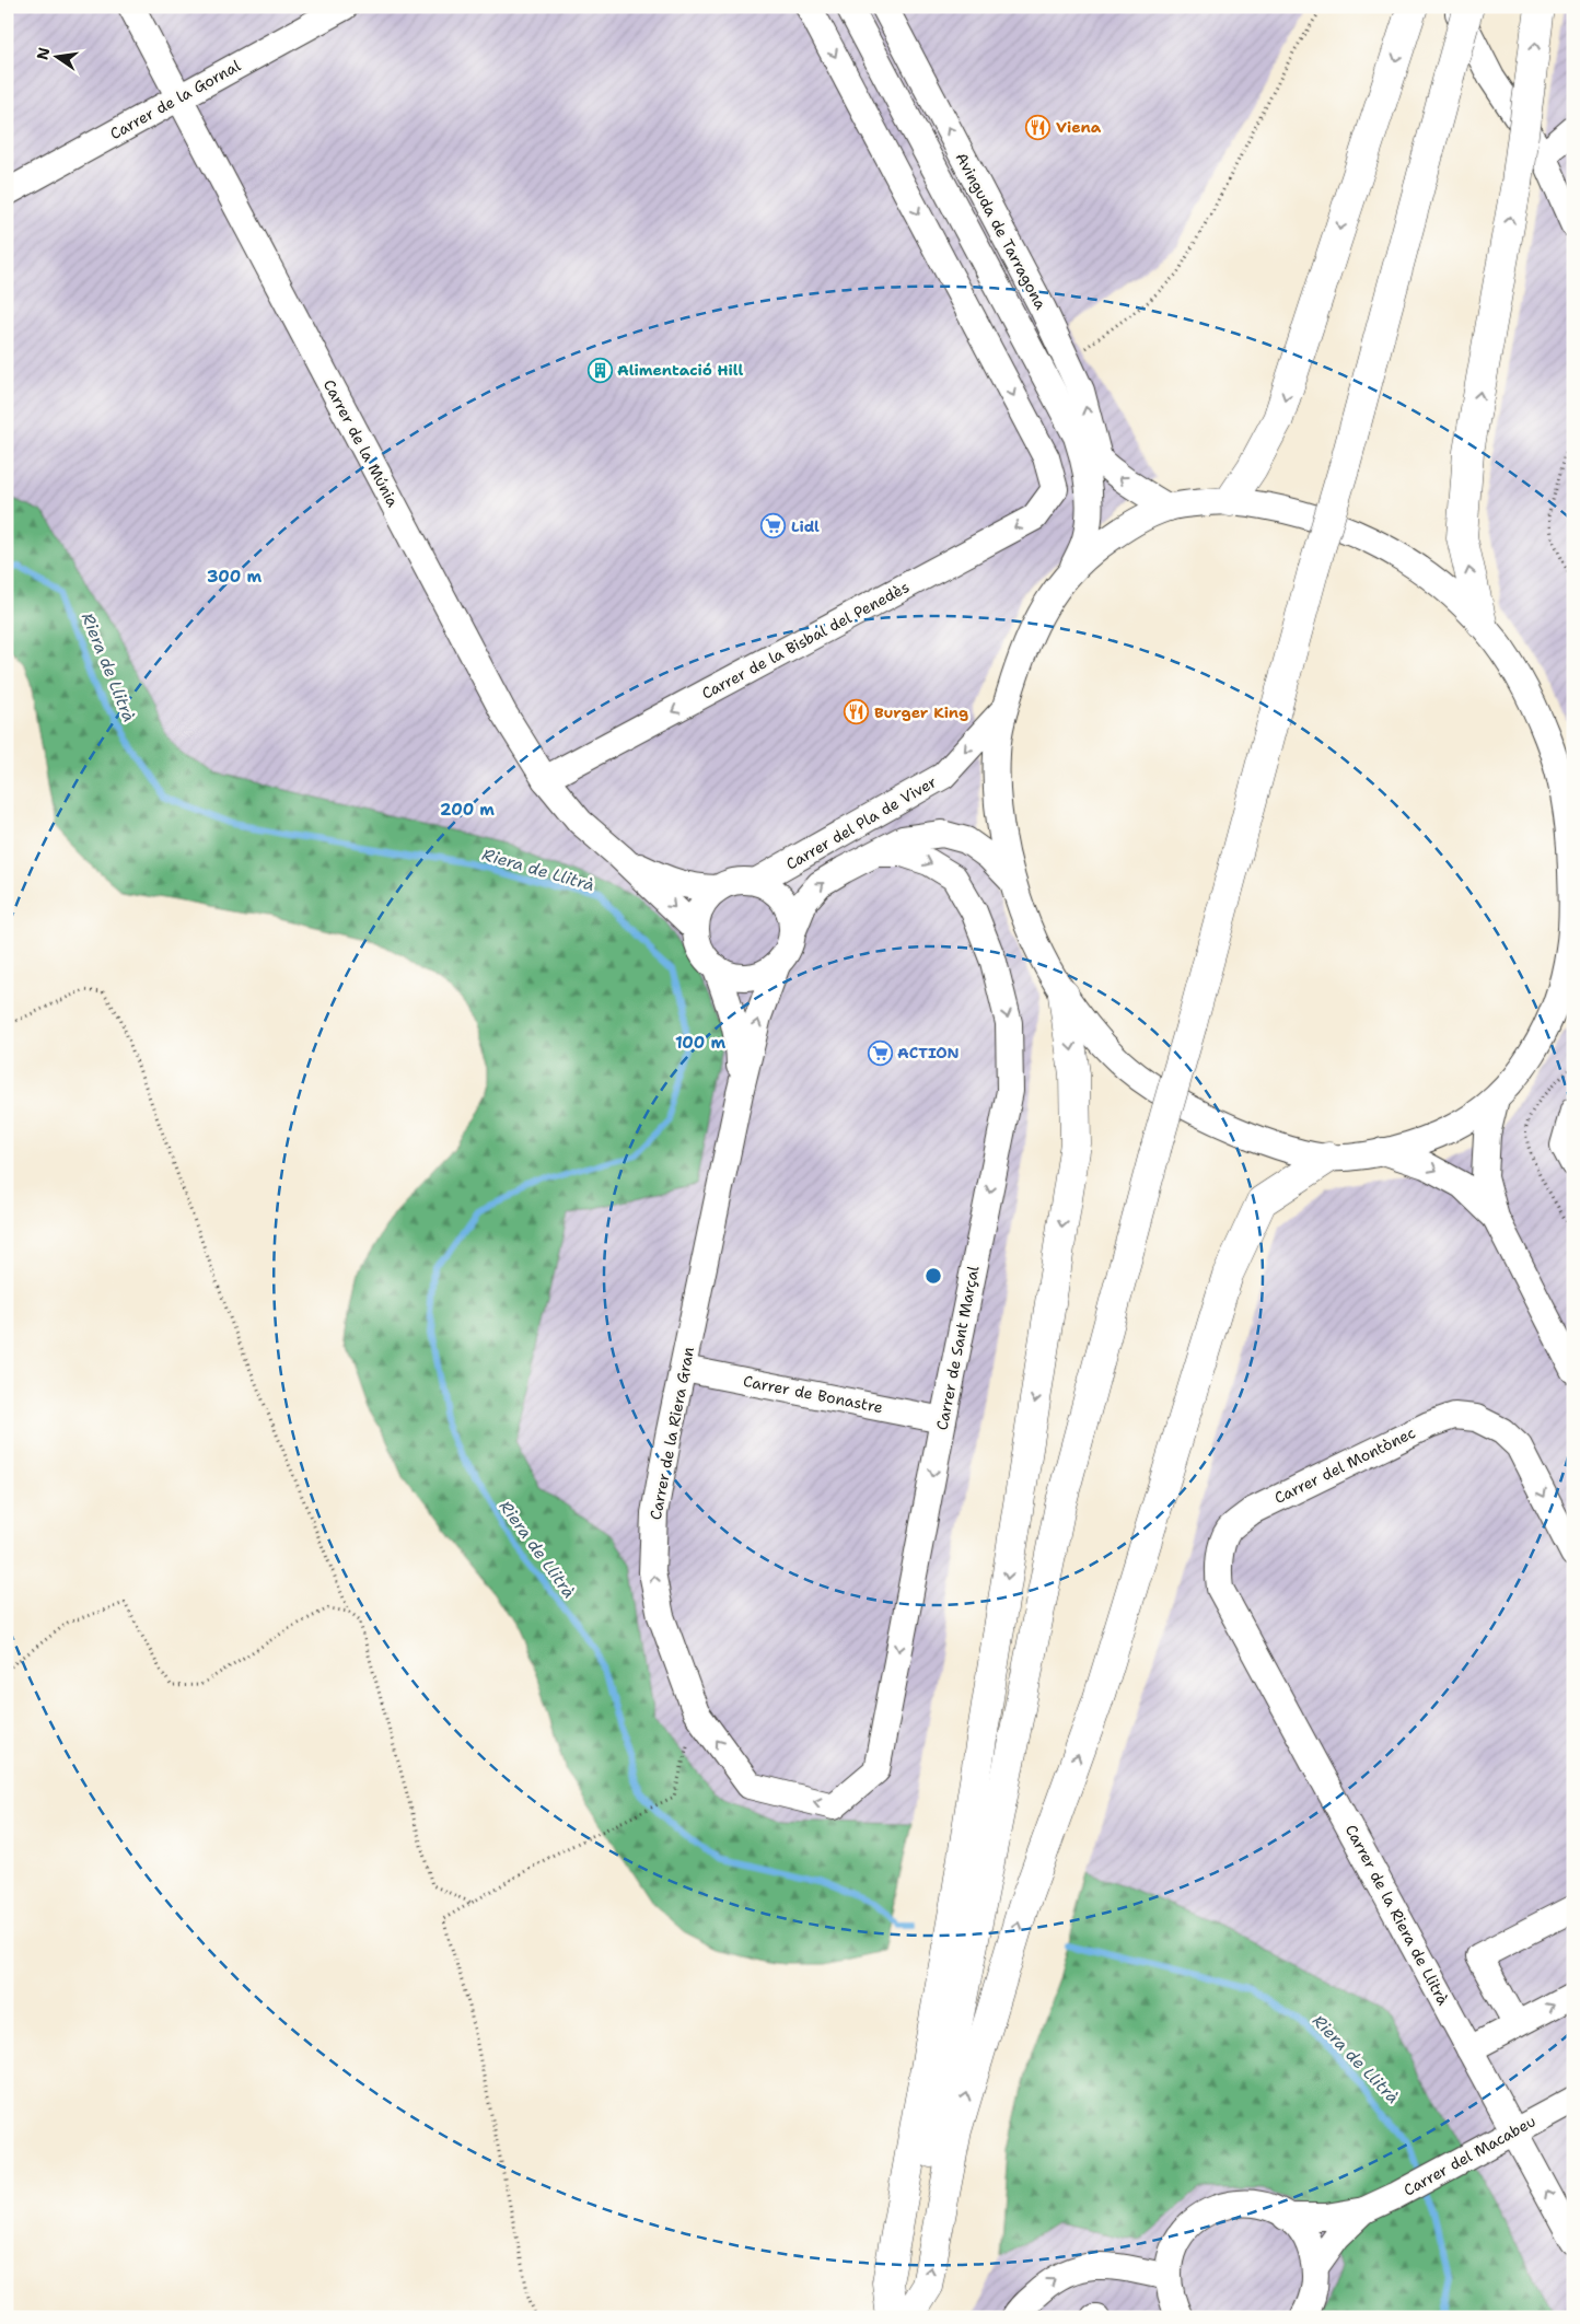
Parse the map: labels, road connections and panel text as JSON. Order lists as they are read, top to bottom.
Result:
{
  "streets": {
    "street": [
      "Carrer de la Gornal",
      "Avinguda de Tarragona",
      "Carrer de la Múnia",
      "Carrer de la Bisbal del Penedès",
      "Carrer del Pla de Viver",
      "Carrer de Sant Marçal",
      "Carrer de Bonastre",
      "Carrer de la Riera Gran",
      "Carrer del Montònec",
      "Carrer de la Riera de Llitrà",
      "Carrer del Macabeu"
    ]
  },
  "crossings": [
    ["Carrer de la Gornal", "Carrer de la Múnia"],
    ["Carrer de la Múnia", "Carrer de la Bisbal del Penedès"],
    ["Carrer de la Múnia", "Carrer del Pla de Viver"],
    ["Carrer de la Múnia", "Carrer de la Riera Gran"],
    ["Carrer del Pla de Viver", "Carrer de Sant Marçal"],
    ["Carrer del Pla de Viver", "Carrer de la Riera Gran"],
    ["Carrer de Sant Marçal", "Carrer de Bonastre"],
    ["Carrer de Sant Marçal", "Carrer de la Riera Gran"],
    ["Carrer de Bonastre", "Carrer de la Riera Gran"],
    ["Carrer del Montònec", "Carrer de la Riera de Llitrà"],
    ["Carrer de la Riera de Llitrà", "Carrer del Macabeu"]
  ],
  "one_way": ["Carrer de Sant Marçal", "Carrer de la Riera Gran"],
  "water": ["Riera de Llitrà"],
  "places": {
    "restaurant": ["Viena", "Burger King"],
    "building": ["Alimentació Hill"],
    "supermarket": ["Lidl", "ACTION"]
  },
  "north": "left",
  "rings": ["300 m", "200 m", "100 m"]
}
